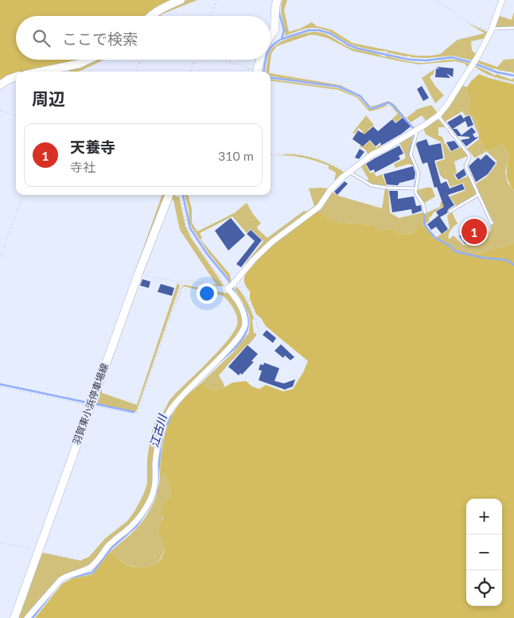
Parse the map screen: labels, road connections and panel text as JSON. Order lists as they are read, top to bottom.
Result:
{
  "streets": {
    "main road": ["羽賀東小浜停車場線"]
  },
  "water": ["江古川"],
  "page": {
    "search": "ここで検索",
    "heading": "周辺",
    "list": [
      {
        "mark": "1",
        "name": "天養寺",
        "note": "寺社",
        "value": "310 m"
      }
    ],
    "pins": "1",
    "map_buttons": ["+", "−"]
  }
}
